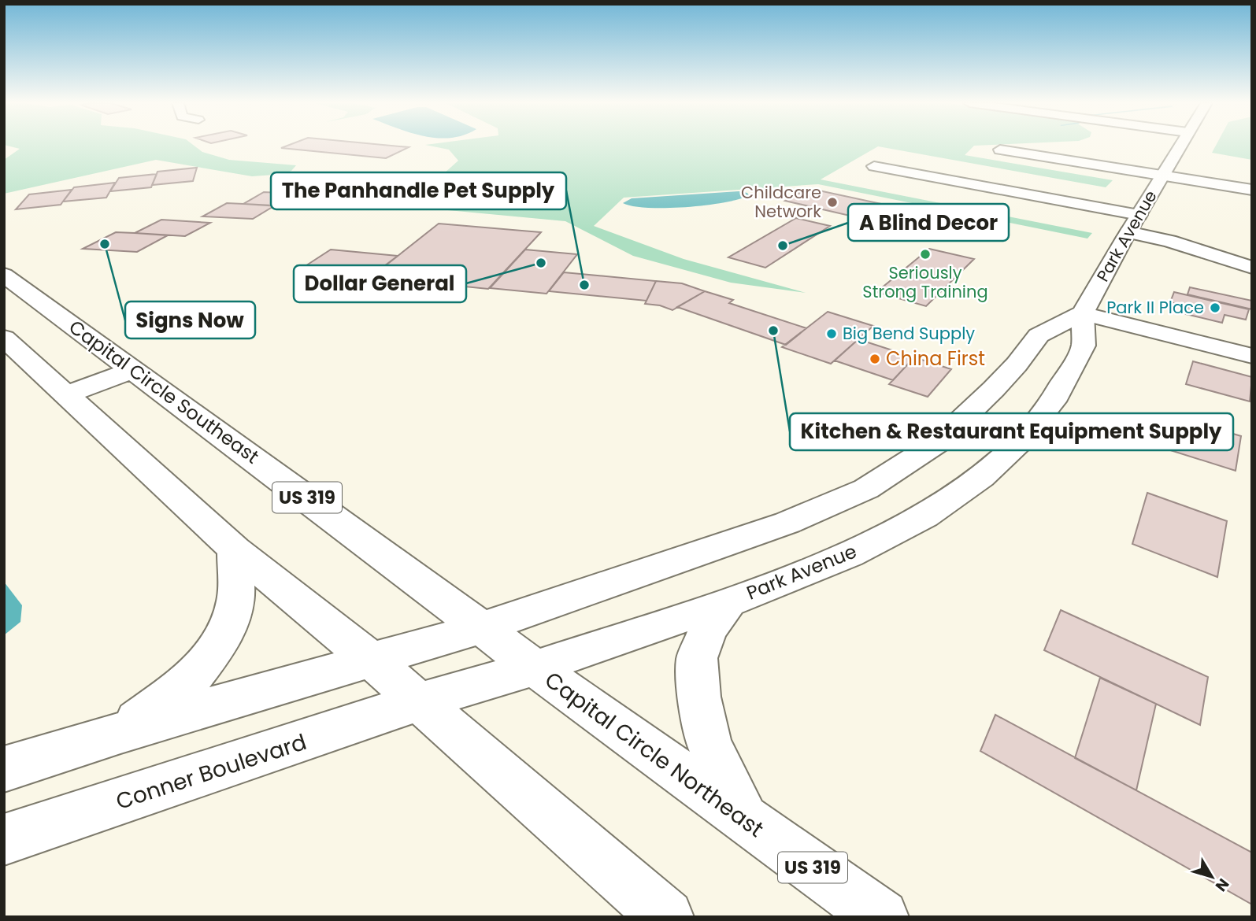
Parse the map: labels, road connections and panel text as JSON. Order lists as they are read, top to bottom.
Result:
{
  "streets": {
    "main road": [
      "Park Avenue",
      "Capital Circle Southeast",
      "US 319",
      "Capital Circle Northeast",
      "Conner Boulevard"
    ]
  },
  "crossings": [
    ["Park Avenue", "Capital Circle Southeast"],
    ["Park Avenue", "Capital Circle Northeast"],
    ["Park Avenue", "Conner Boulevard"],
    ["Capital Circle Southeast", "Capital Circle Northeast"]
  ],
  "places": [
    "Childcare Network",
    "Signs Now",
    "A Blind Decor",
    "Seriously Strong Training",
    "Dollar General",
    "The Panhandle Pet Supply",
    "Park II Place",
    "Kitchen & Restaurant Equipment Supply",
    "Big Bend Supply",
    "China First"
  ],
  "north": "bottom right"
}
